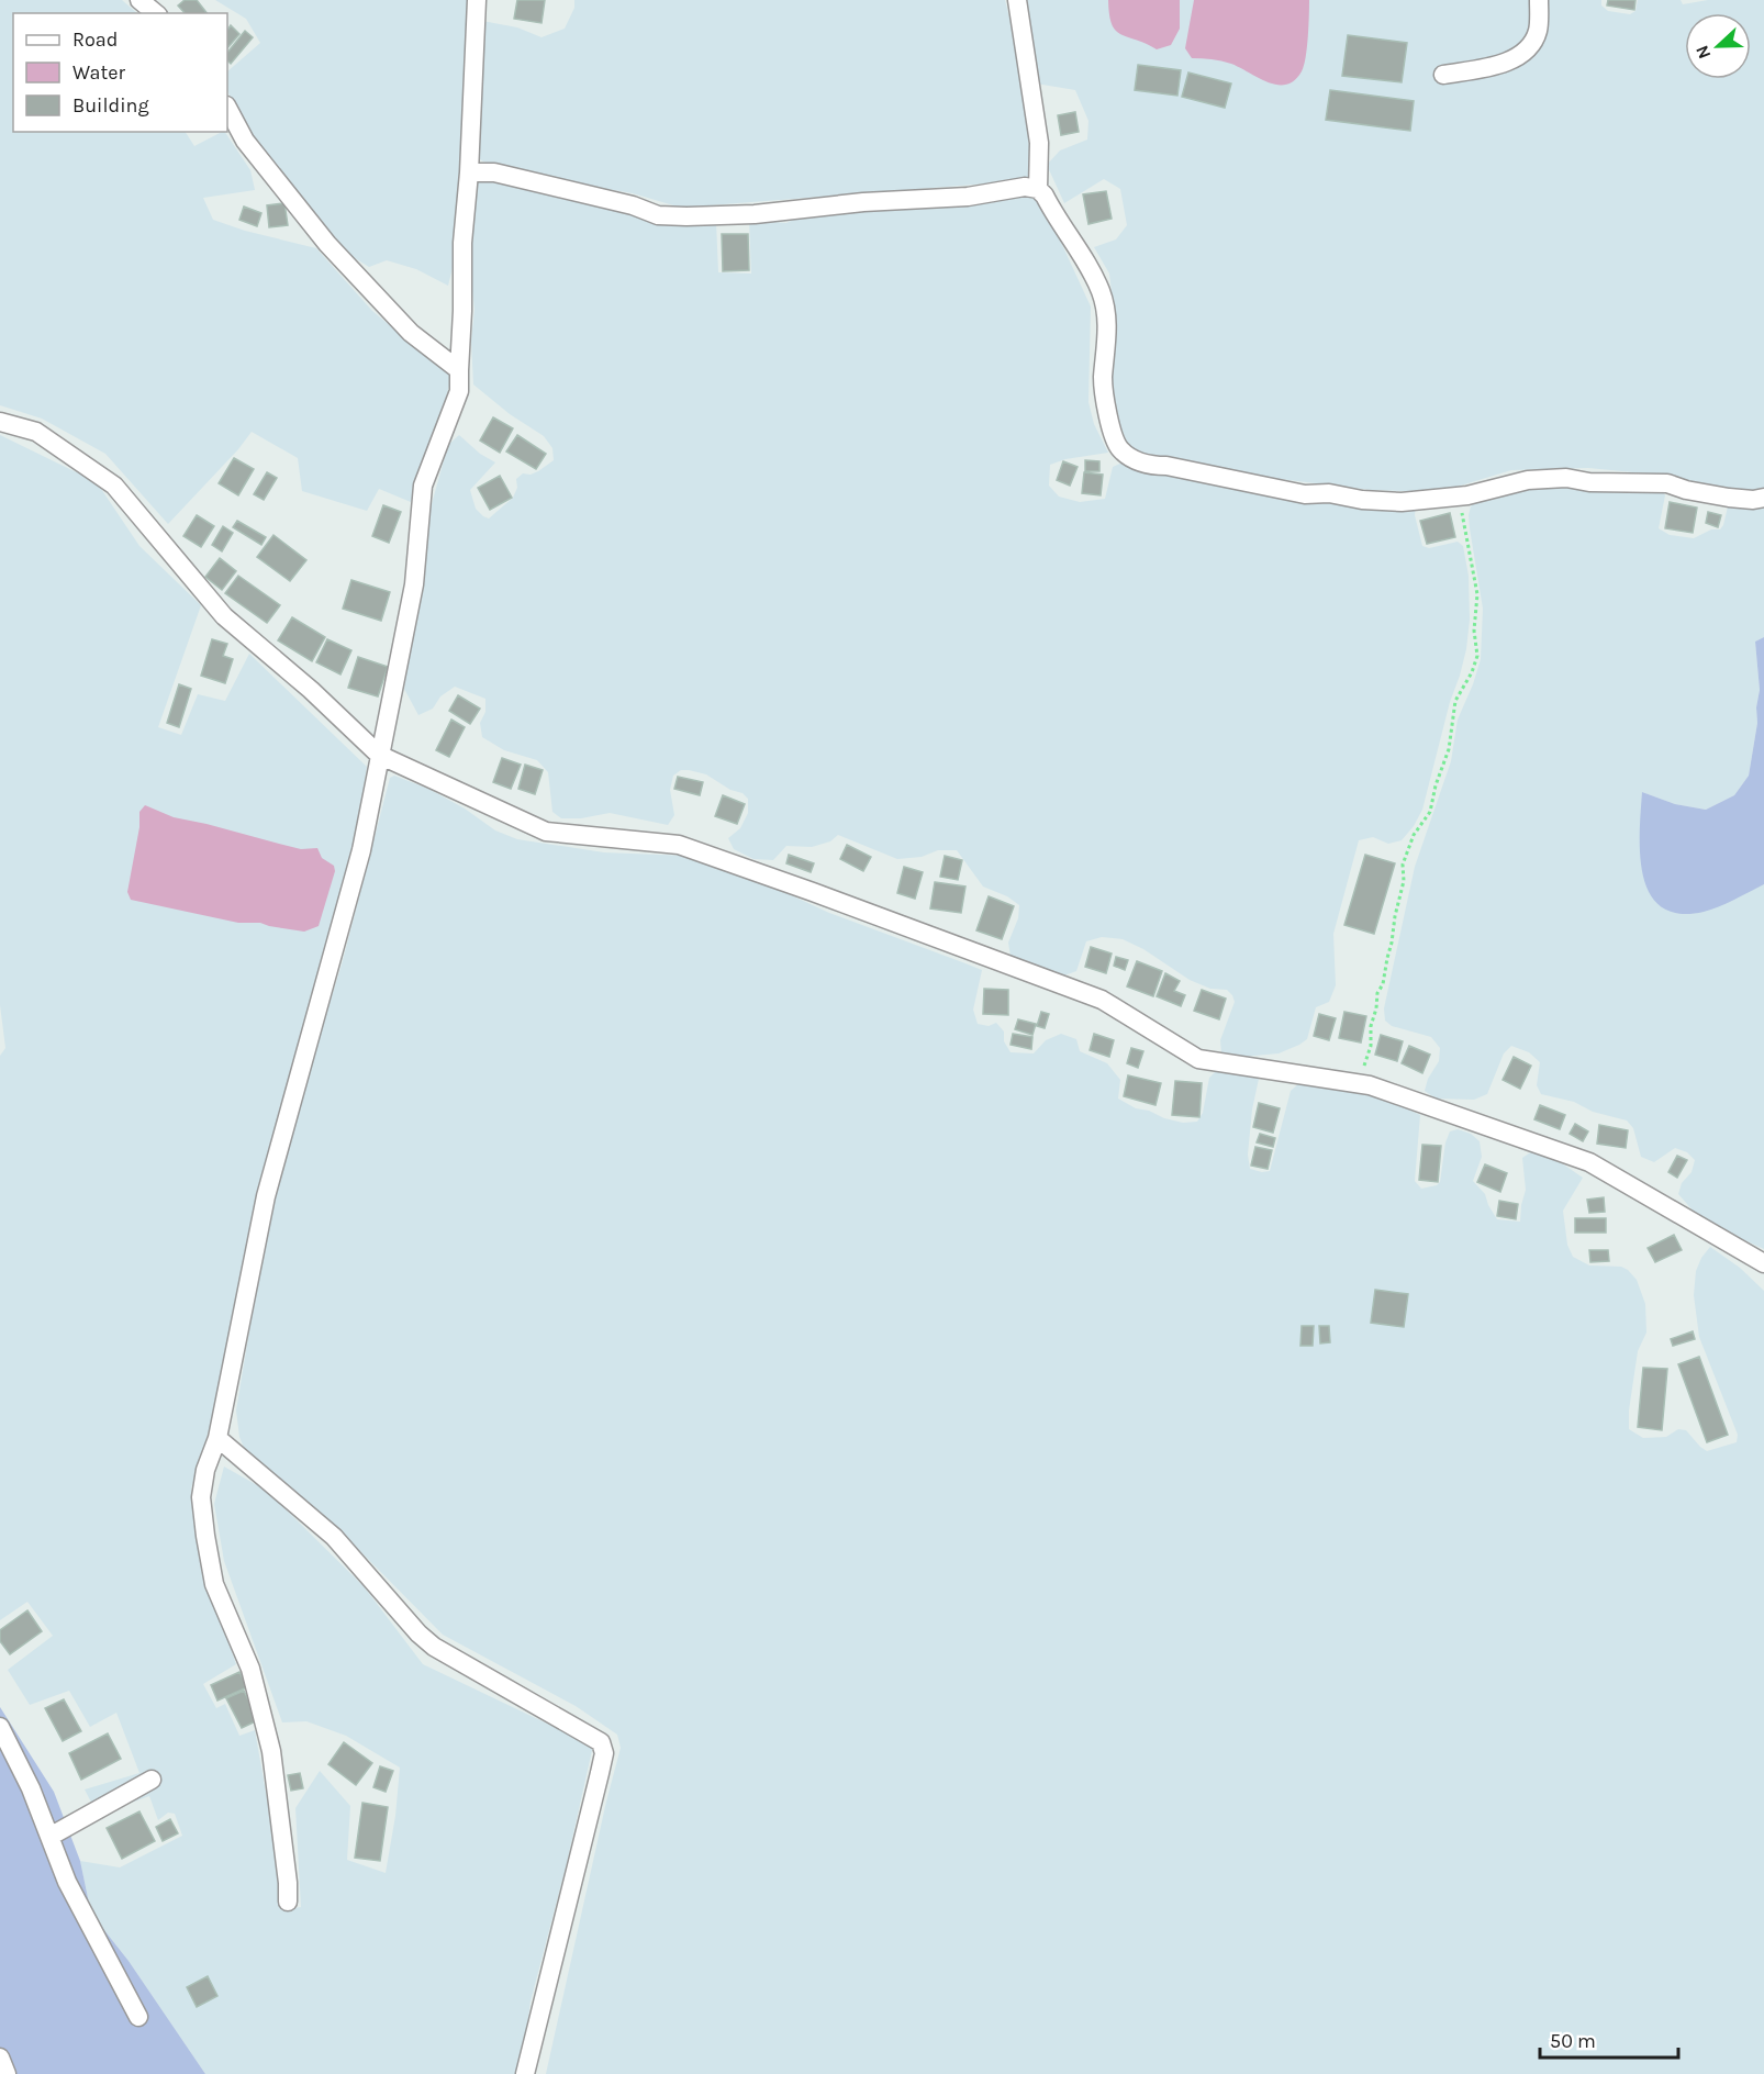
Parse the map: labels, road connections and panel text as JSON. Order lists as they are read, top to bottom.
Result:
{
  "legend": ["Road", "Water", "Building"],
  "scale_bar": "50 m",
  "north": "left"
}
